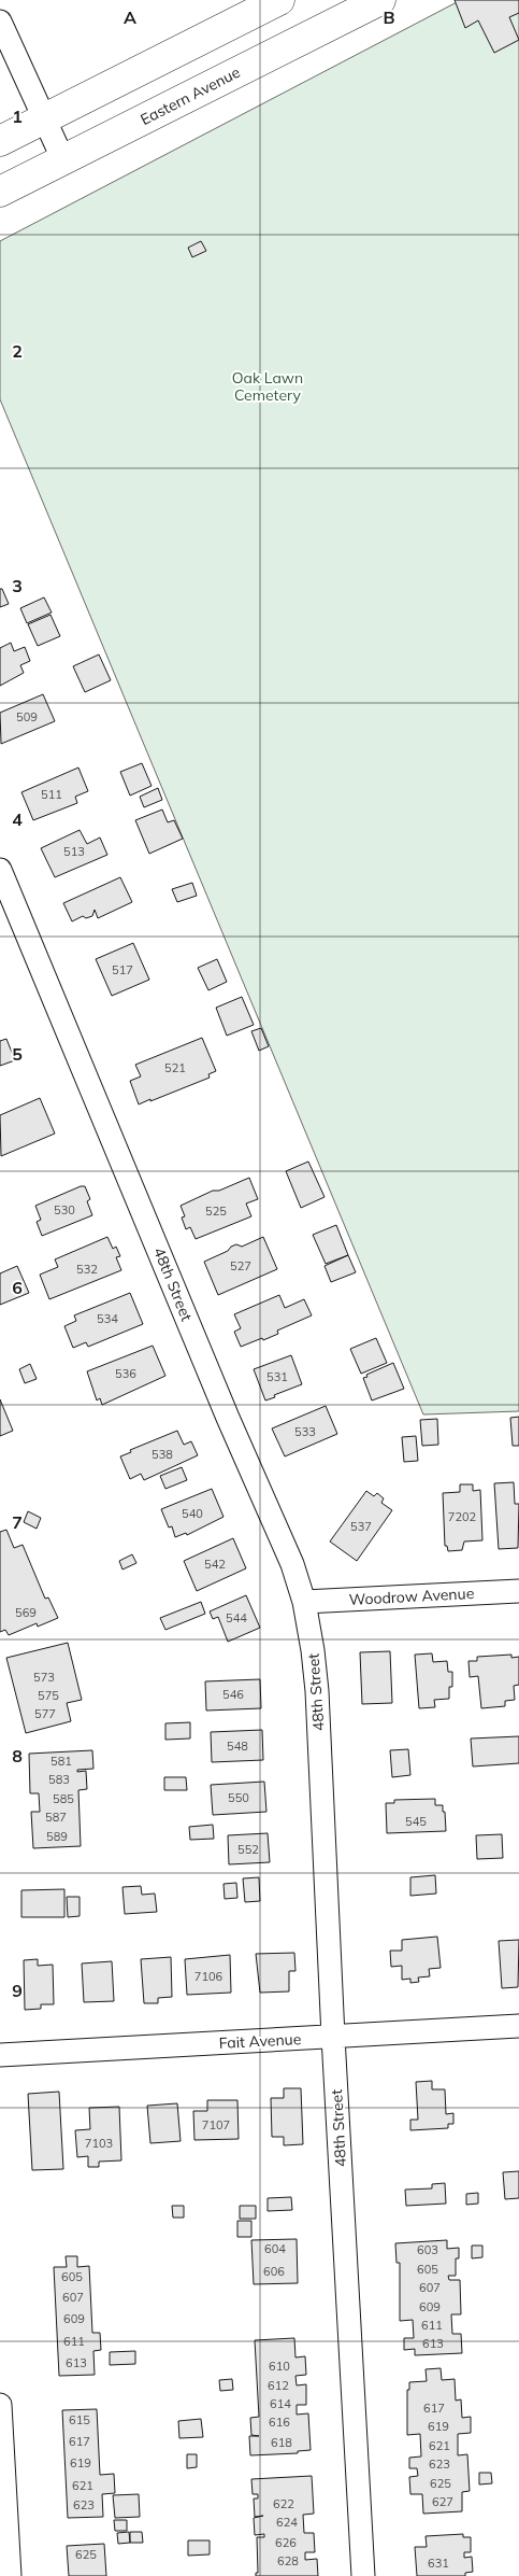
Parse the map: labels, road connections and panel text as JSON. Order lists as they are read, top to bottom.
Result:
{
  "streets": {
    "main road": ["Eastern Avenue"],
    "street": ["48th Street", "Woodrow Avenue", "Fait Avenue"]
  },
  "crossings": [
    ["48th Street", "Woodrow Avenue"],
    ["48th Street", "Fait Avenue"]
  ],
  "parks": ["Oak Lawn Cemetery"],
  "house_numbers": [
    "509",
    "511",
    "513",
    "517",
    "521",
    "530",
    "525",
    "527",
    "532",
    "534",
    "536",
    "531",
    "533",
    "538",
    "540",
    "7202",
    "537",
    "542",
    "569",
    "544",
    "573",
    "546",
    "575",
    "577",
    "548",
    "581",
    "583",
    "550",
    "585",
    "587",
    "545",
    "589",
    "552",
    "7106",
    "7107",
    "7103",
    "604",
    "603",
    "605",
    "606",
    "605",
    "607",
    "607",
    "609",
    "609",
    "611",
    "611",
    "613",
    "613",
    "610",
    "612",
    "614",
    "617",
    "615",
    "616",
    "619",
    "617",
    "618",
    "621",
    "619",
    "623",
    "625",
    "621",
    "627",
    "622",
    "623",
    "624",
    "626",
    "625",
    "628",
    "631"
  ],
  "grid": {
    "columns": ["A", "B"],
    "rows": [
      "1",
      "2",
      "3",
      "4",
      "5",
      "6",
      "7",
      "8",
      "9"
    ]
  }
}
